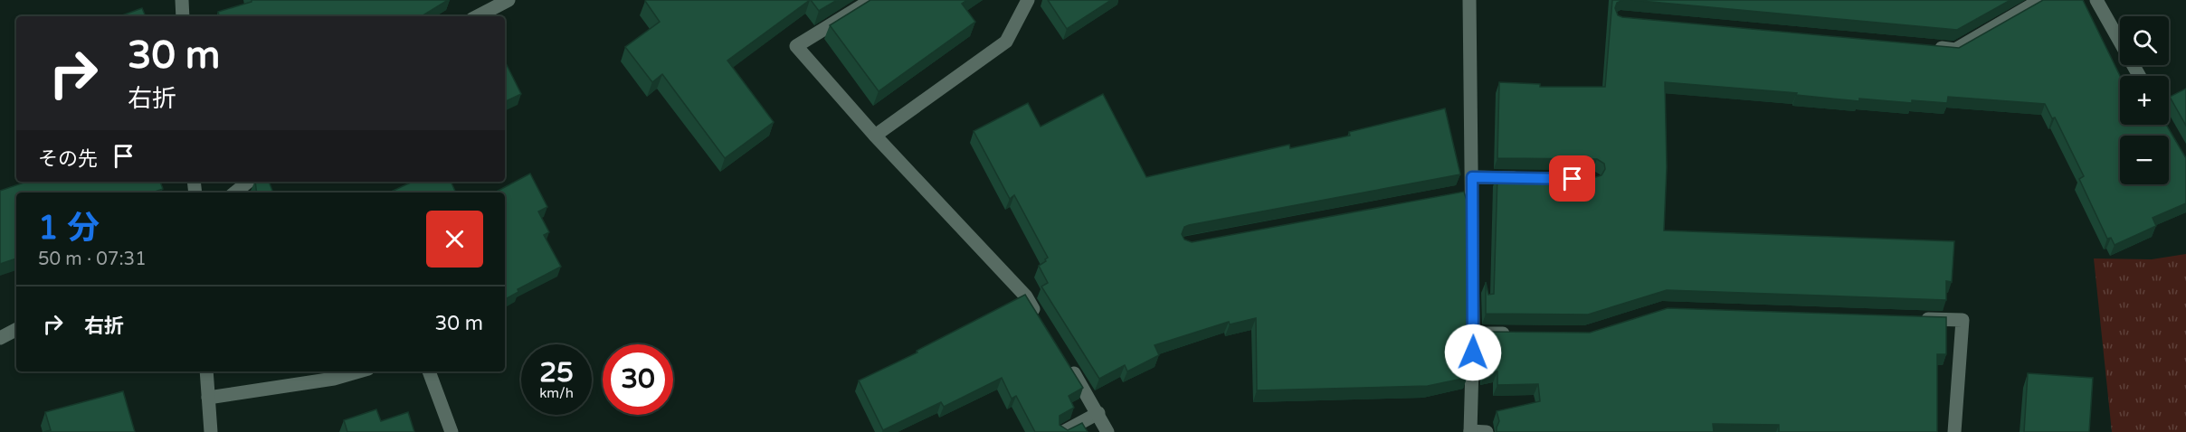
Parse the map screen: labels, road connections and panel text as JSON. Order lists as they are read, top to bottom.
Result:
{
  "page": {
    "map_buttons": ["+", "−"],
    "turn": ["30 m", "右折"],
    "then": "その先",
    "heading": ["1 分", "50 m · 07:31"],
    "list": [
      {
        "name": "右折",
        "value": "30 m"
      }
    ],
    "speed": "25 km/h",
    "limit": "30"
  }
}
